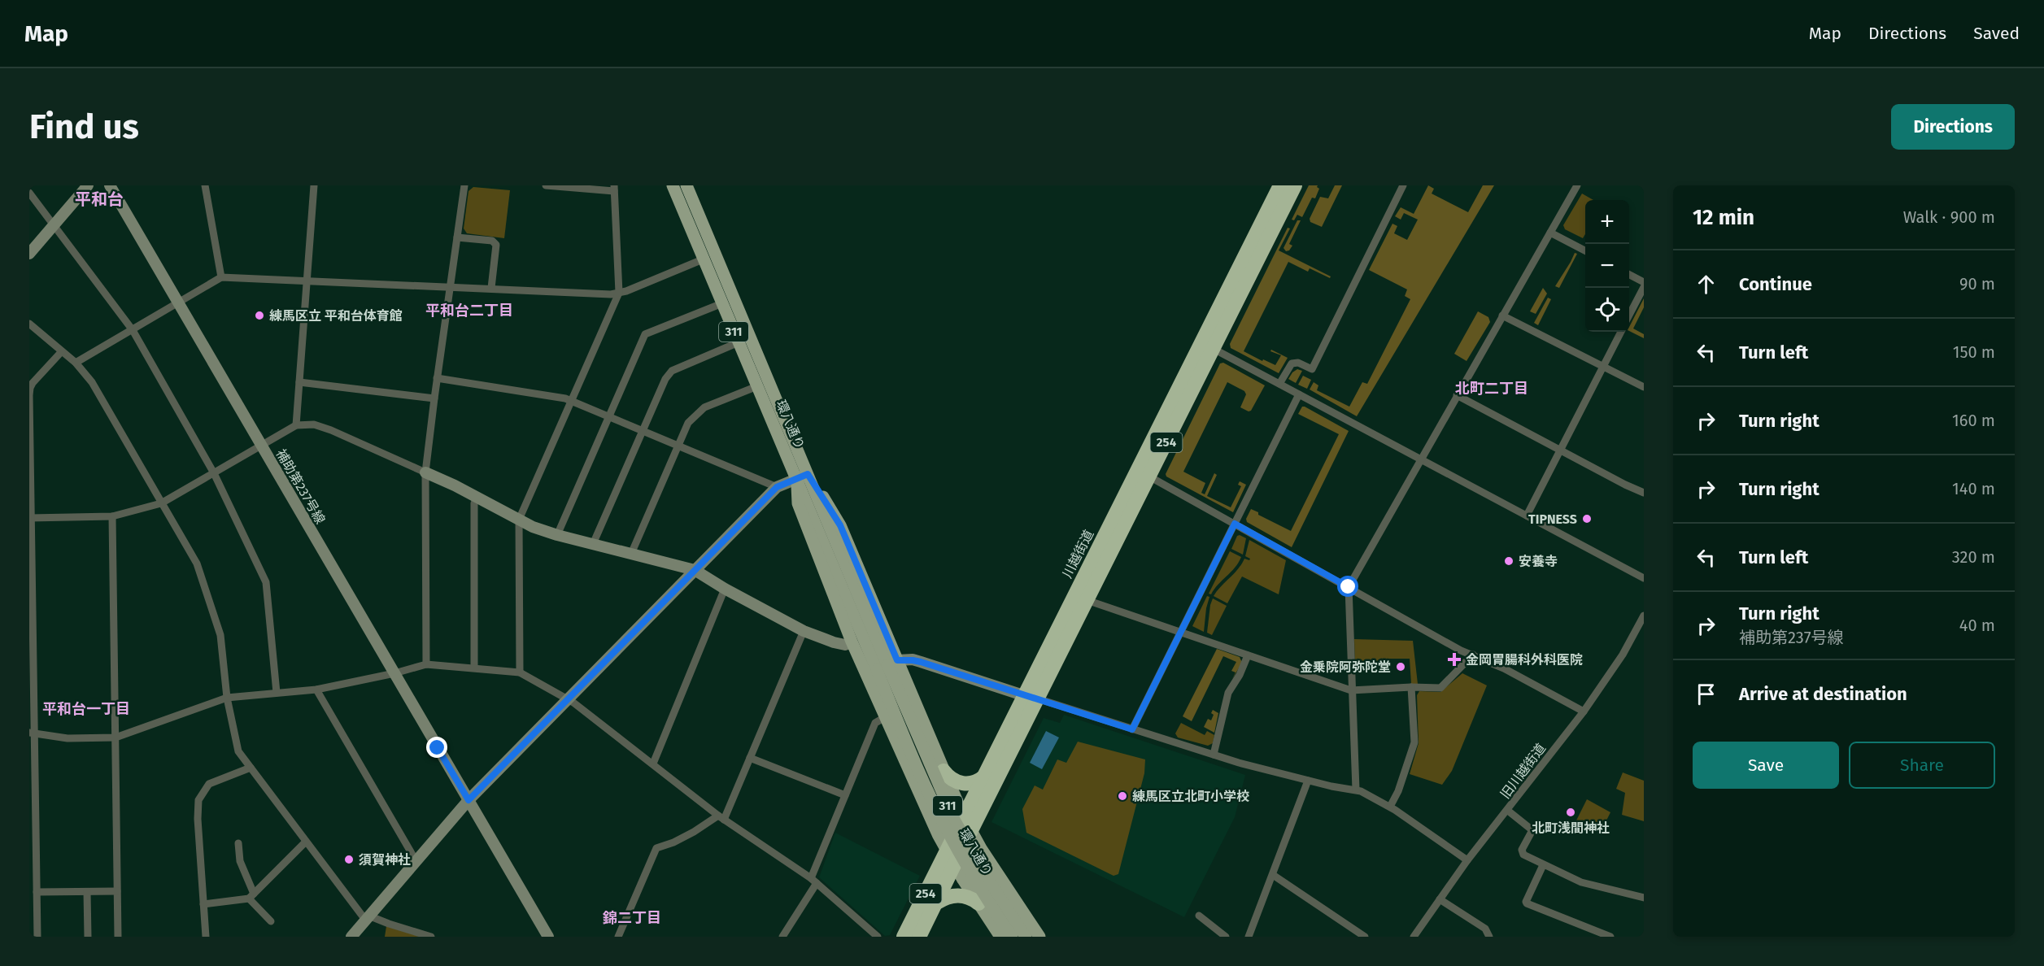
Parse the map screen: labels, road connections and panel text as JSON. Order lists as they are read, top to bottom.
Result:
{
  "streets": {
    "highway": ["254", "川越街道"],
    "main road": ["311", "環八通り"],
    "street": ["補助第237号線", "旧川越街道"]
  },
  "districts": [
    "平和台",
    "平和台二丁目",
    "北町二丁目",
    "平和台一丁目",
    "錦二丁目"
  ],
  "places": {
    "other": [
      "練馬区立 平和台体育館",
      "TIPNESS",
      "安養寺",
      "金乗院阿弥陀堂",
      "練馬区立北町小学校",
      "北町浅間神社",
      "須賀神社"
    ],
    "health": ["金岡胃腸科外科医院"]
  },
  "page": {
    "header": "Map",
    "nav": ["Map", "Directions", "Saved"],
    "buttons": [
      "Directions",
      ["Save", "Share"]
    ],
    "title": "Find us",
    "heading": ["12 min", "Walk · 900 m"],
    "map_buttons": ["+", "−"],
    "list": [
      ["Continue", "90 m"],
      ["Turn left", "150 m"],
      ["Turn right", "160 m"],
      ["Turn right", "140 m"],
      ["Turn left", "320 m"],
      ["Turn right", "補助第237号線", "40 m"],
      "Arrive at destination"
    ]
  }
}
